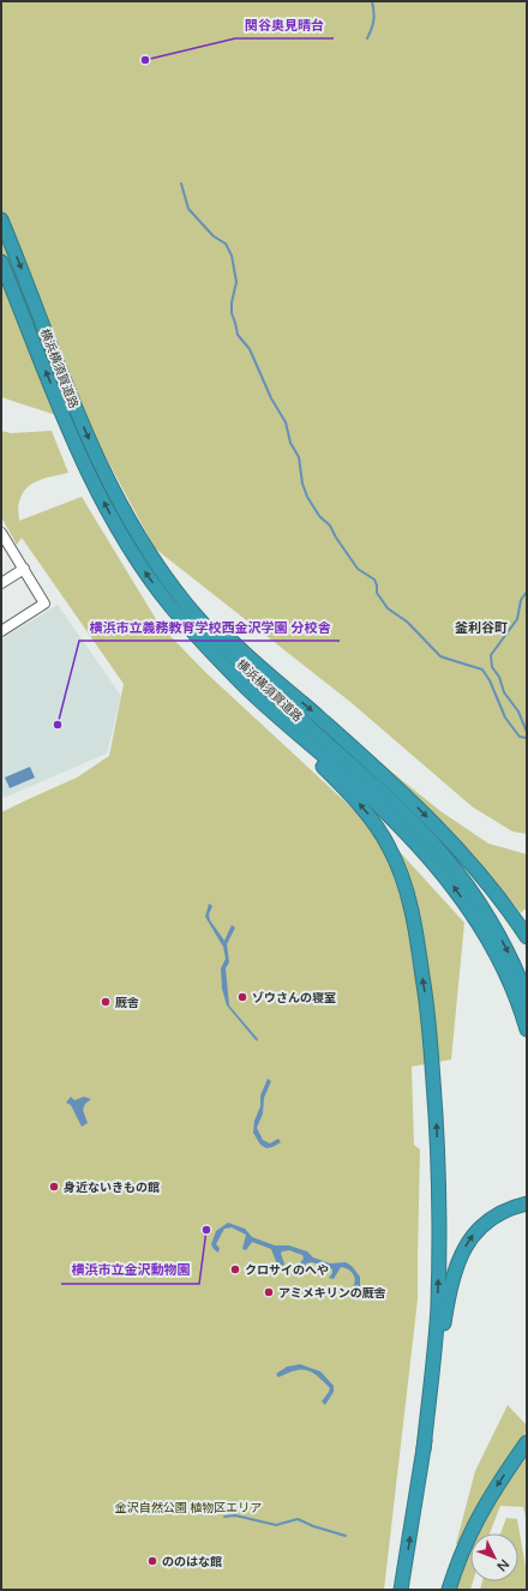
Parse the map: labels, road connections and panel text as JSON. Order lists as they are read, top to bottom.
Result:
{
  "streets": {
    "highway": ["横浜横須賀道路"]
  },
  "districts": ["釜利谷町"],
  "parks": ["金沢自然公園 植物区エリア"],
  "places": [
    "関谷奥見晴台",
    "横浜市立義務教育学校西金沢学園 分校舎",
    "ゾウさんの寝室",
    "厩舎",
    "身近ないきもの館",
    "横浜市立金沢動物園",
    "クロサイのへや",
    "アミメキリンの厩舎",
    "ののはな館"
  ],
  "north": "bottom right"
}
